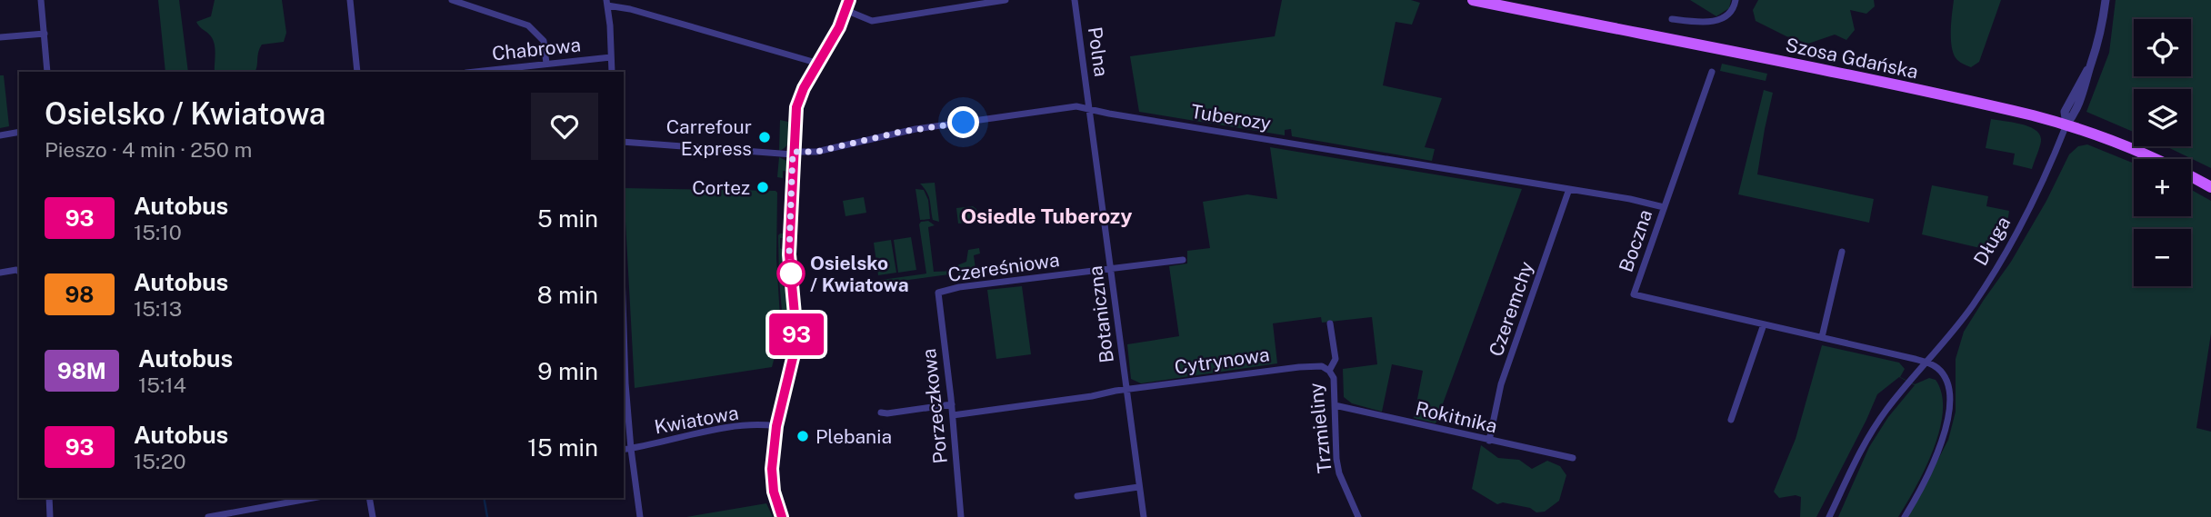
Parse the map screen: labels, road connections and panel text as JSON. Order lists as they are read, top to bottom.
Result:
{
  "streets": {
    "main road": ["Szosa Gdańska"],
    "street": [
      "Chabrowa",
      "Polna",
      "Tuberozy",
      "Boczna",
      "Długa",
      "Czereśniowa",
      "Czeremchy",
      "Botaniczna",
      "Cytrynowa",
      "Porzeczkowa",
      "Rokitnika",
      "Kwiatowa",
      "Trzmieliny"
    ]
  },
  "crossings": [
    ["Polna", "Tuberozy"],
    ["Polna", "Botaniczna"],
    ["Szosa Gdańska", "Długa"],
    ["Tuberozy", "Boczna"],
    ["Tuberozy", "Czeremchy"],
    ["Tuberozy", "Botaniczna"],
    ["Boczna", "Długa"],
    ["Czereśniowa", "Botaniczna"],
    ["Czereśniowa", "Porzeczkowa"],
    ["Czeremchy", "Rokitnika"],
    ["Botaniczna", "Cytrynowa"],
    ["Cytrynowa", "Porzeczkowa"],
    ["Cytrynowa", "Trzmieliny"],
    ["Rokitnika", "Trzmieliny"]
  ],
  "districts": ["Osiedle Tuberozy"],
  "places": [
    "Carrefour Express",
    "Cortez",
    "Osielsko / Kwiatowa",
    "Plebania"
  ],
  "lines": ["bus line 93"],
  "page": {
    "on_map": "93",
    "map_buttons": ["+", "−"],
    "heading": ["Osielsko / Kwiatowa", "Pieszo · 4 min · 250 m"],
    "list": [
      {
        "mark": "93",
        "name": "Autobus",
        "note": "15:10",
        "value": "5 min"
      },
      {
        "mark": "98",
        "name": "Autobus",
        "note": "15:13",
        "value": "8 min"
      },
      {
        "mark": "98M",
        "name": "Autobus",
        "note": "15:14",
        "value": "9 min"
      },
      {
        "mark": "93",
        "name": "Autobus",
        "note": "15:20",
        "value": "15 min"
      }
    ]
  }
}
